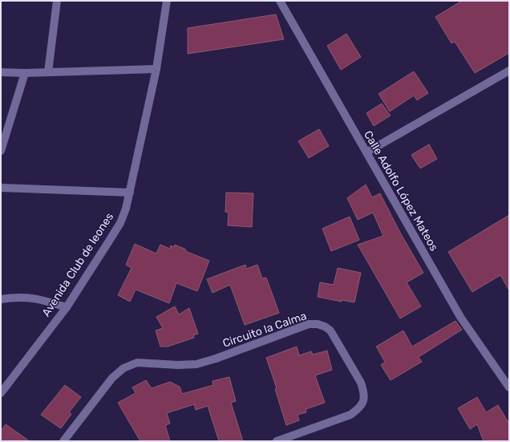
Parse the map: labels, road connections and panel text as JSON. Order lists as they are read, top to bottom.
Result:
{
  "streets": {
    "street": ["Calle Adolfo López Mateos", "Avenida Club de leones", "Circuito la Calma"]
  }
}
